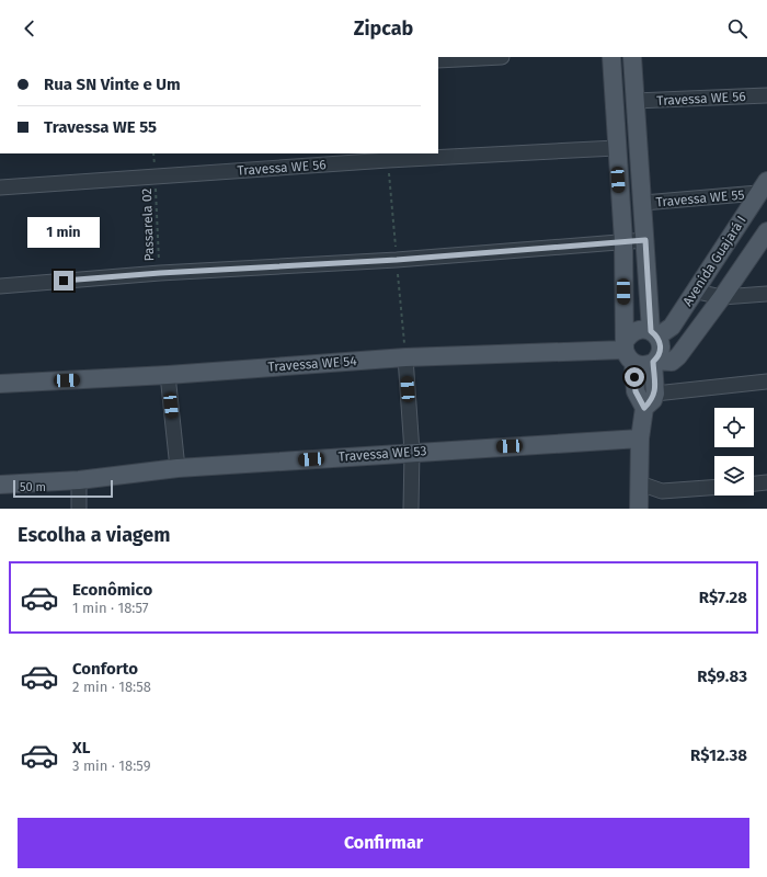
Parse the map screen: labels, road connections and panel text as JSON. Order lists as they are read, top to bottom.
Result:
{
  "streets": {
    "main road": ["Avenida Guajará I", "Travessa WE 54", "Travessa WE 53"],
    "street": ["Travessa WE 56", "Travessa WE 55"],
    "path": ["Passarela 02"]
  },
  "crossings": [
    ["Travessa WE 56", "Passarela 02"],
    ["Travessa WE 55", "Avenida Guajará I"],
    ["Avenida Guajará I", "Travessa WE 54"]
  ],
  "scale_bar": "50 m",
  "page": {
    "header": "Zipcab",
    "banner": ["Rua SN Vinte e Um", "Travessa WE 55"],
    "bubble": "1 min",
    "scale": "50 m",
    "heading": "Escolha a viagem",
    "list": [
      {
        "name": "Econômico",
        "note": "1 min · 18:57",
        "value": "R$7.28"
      },
      {
        "name": "Conforto",
        "note": "2 min · 18:58",
        "value": "R$9.83"
      },
      {
        "name": "XL",
        "note": "3 min · 18:59",
        "value": "R$12.38"
      }
    ],
    "buttons": "Confirmar"
  }
}
